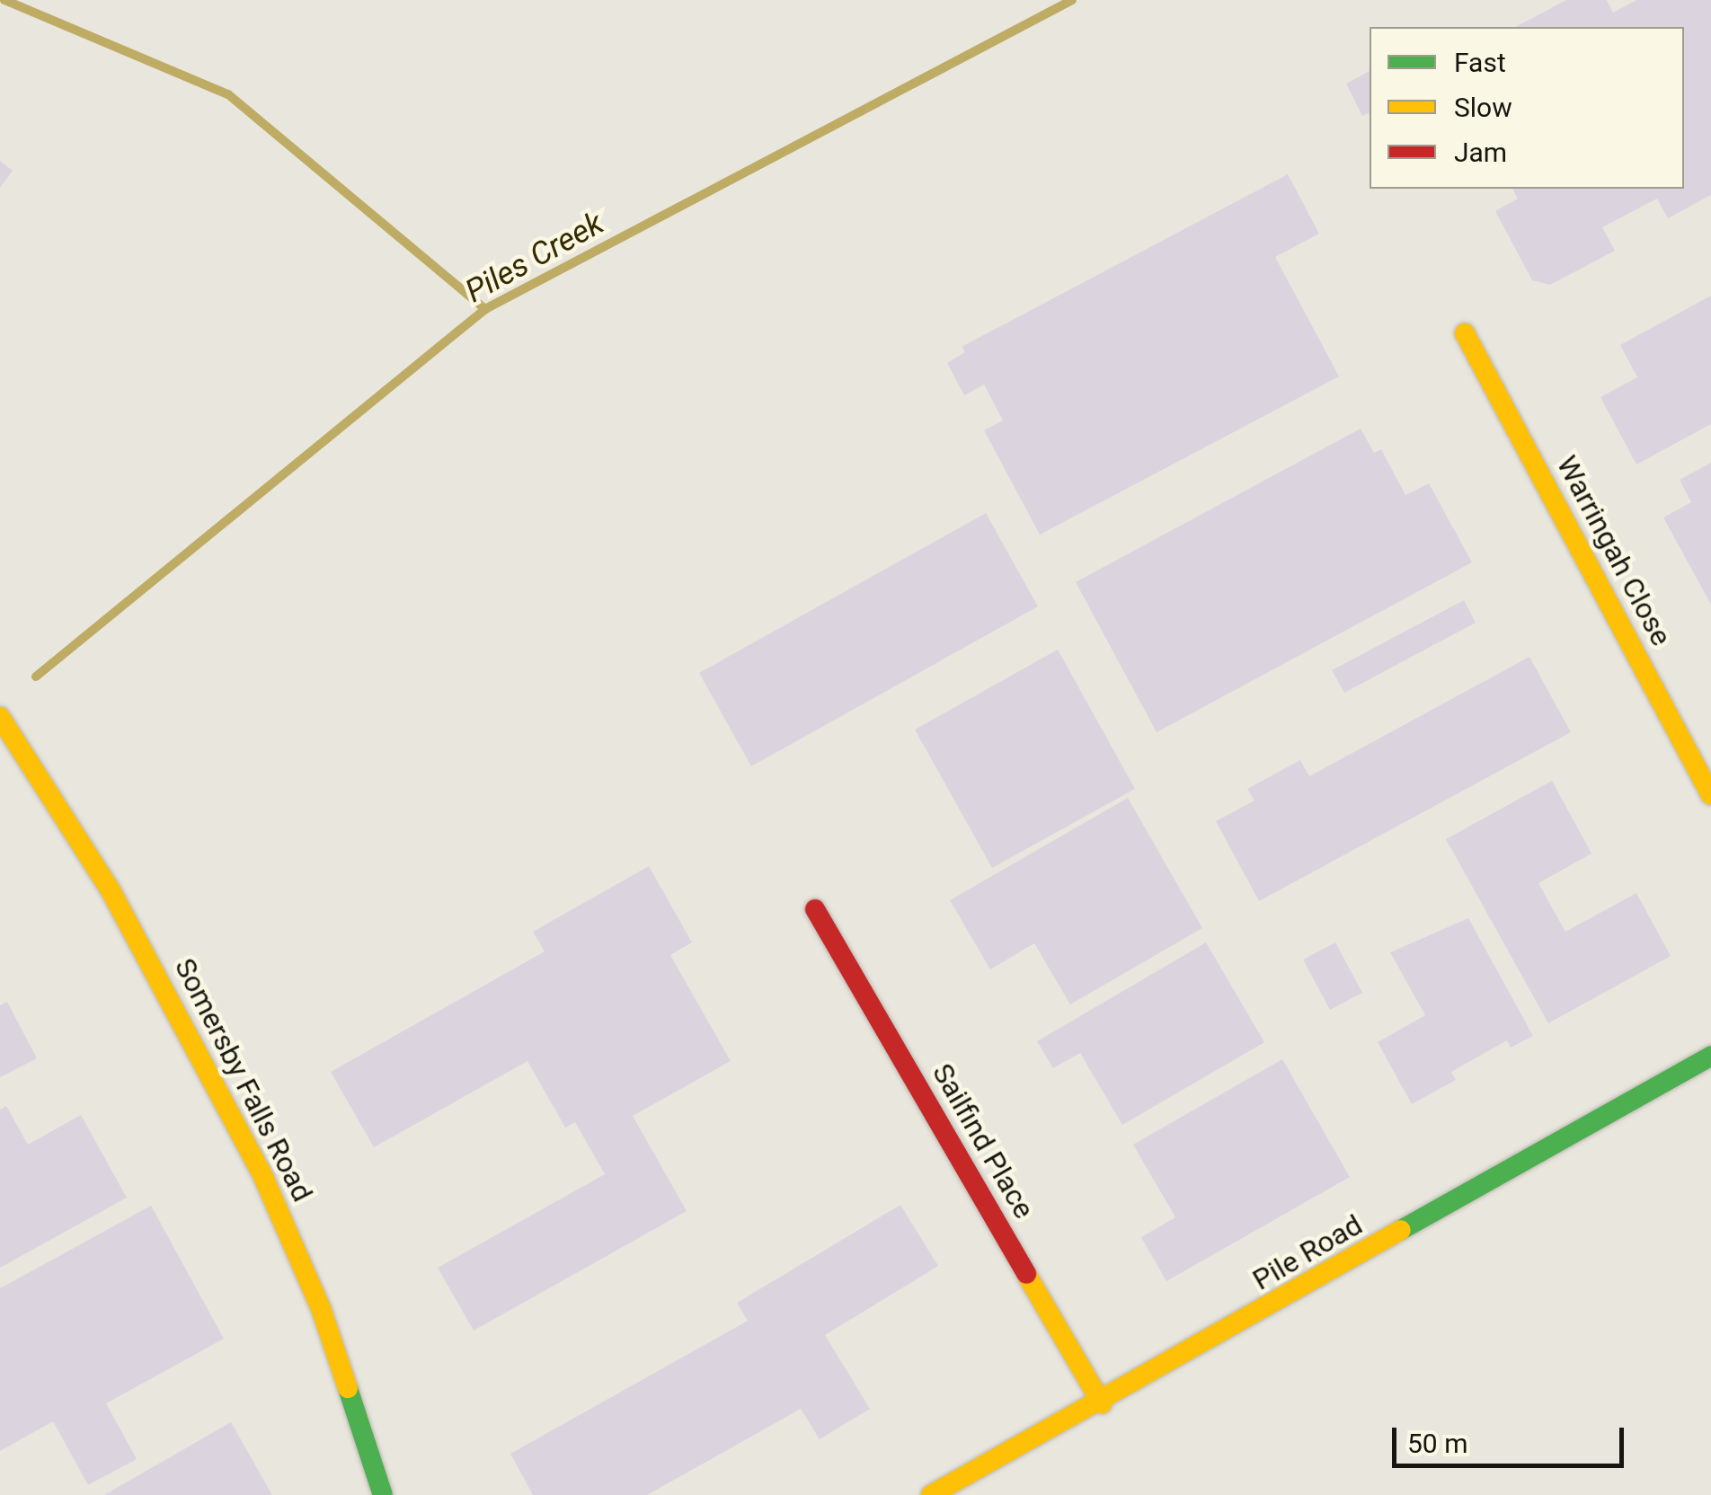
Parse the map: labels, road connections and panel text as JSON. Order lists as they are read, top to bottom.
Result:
{
  "streets": {
    "street": [
      "Warringah Close",
      "Somersby Falls Road",
      "Sailfind Place",
      "Pile Road"
    ]
  },
  "crossings": [
    ["Sailfind Place", "Pile Road"]
  ],
  "water": ["Piles Creek"],
  "legend": ["Fast", "Slow", "Jam"],
  "scale_bar": "50 m"
}
